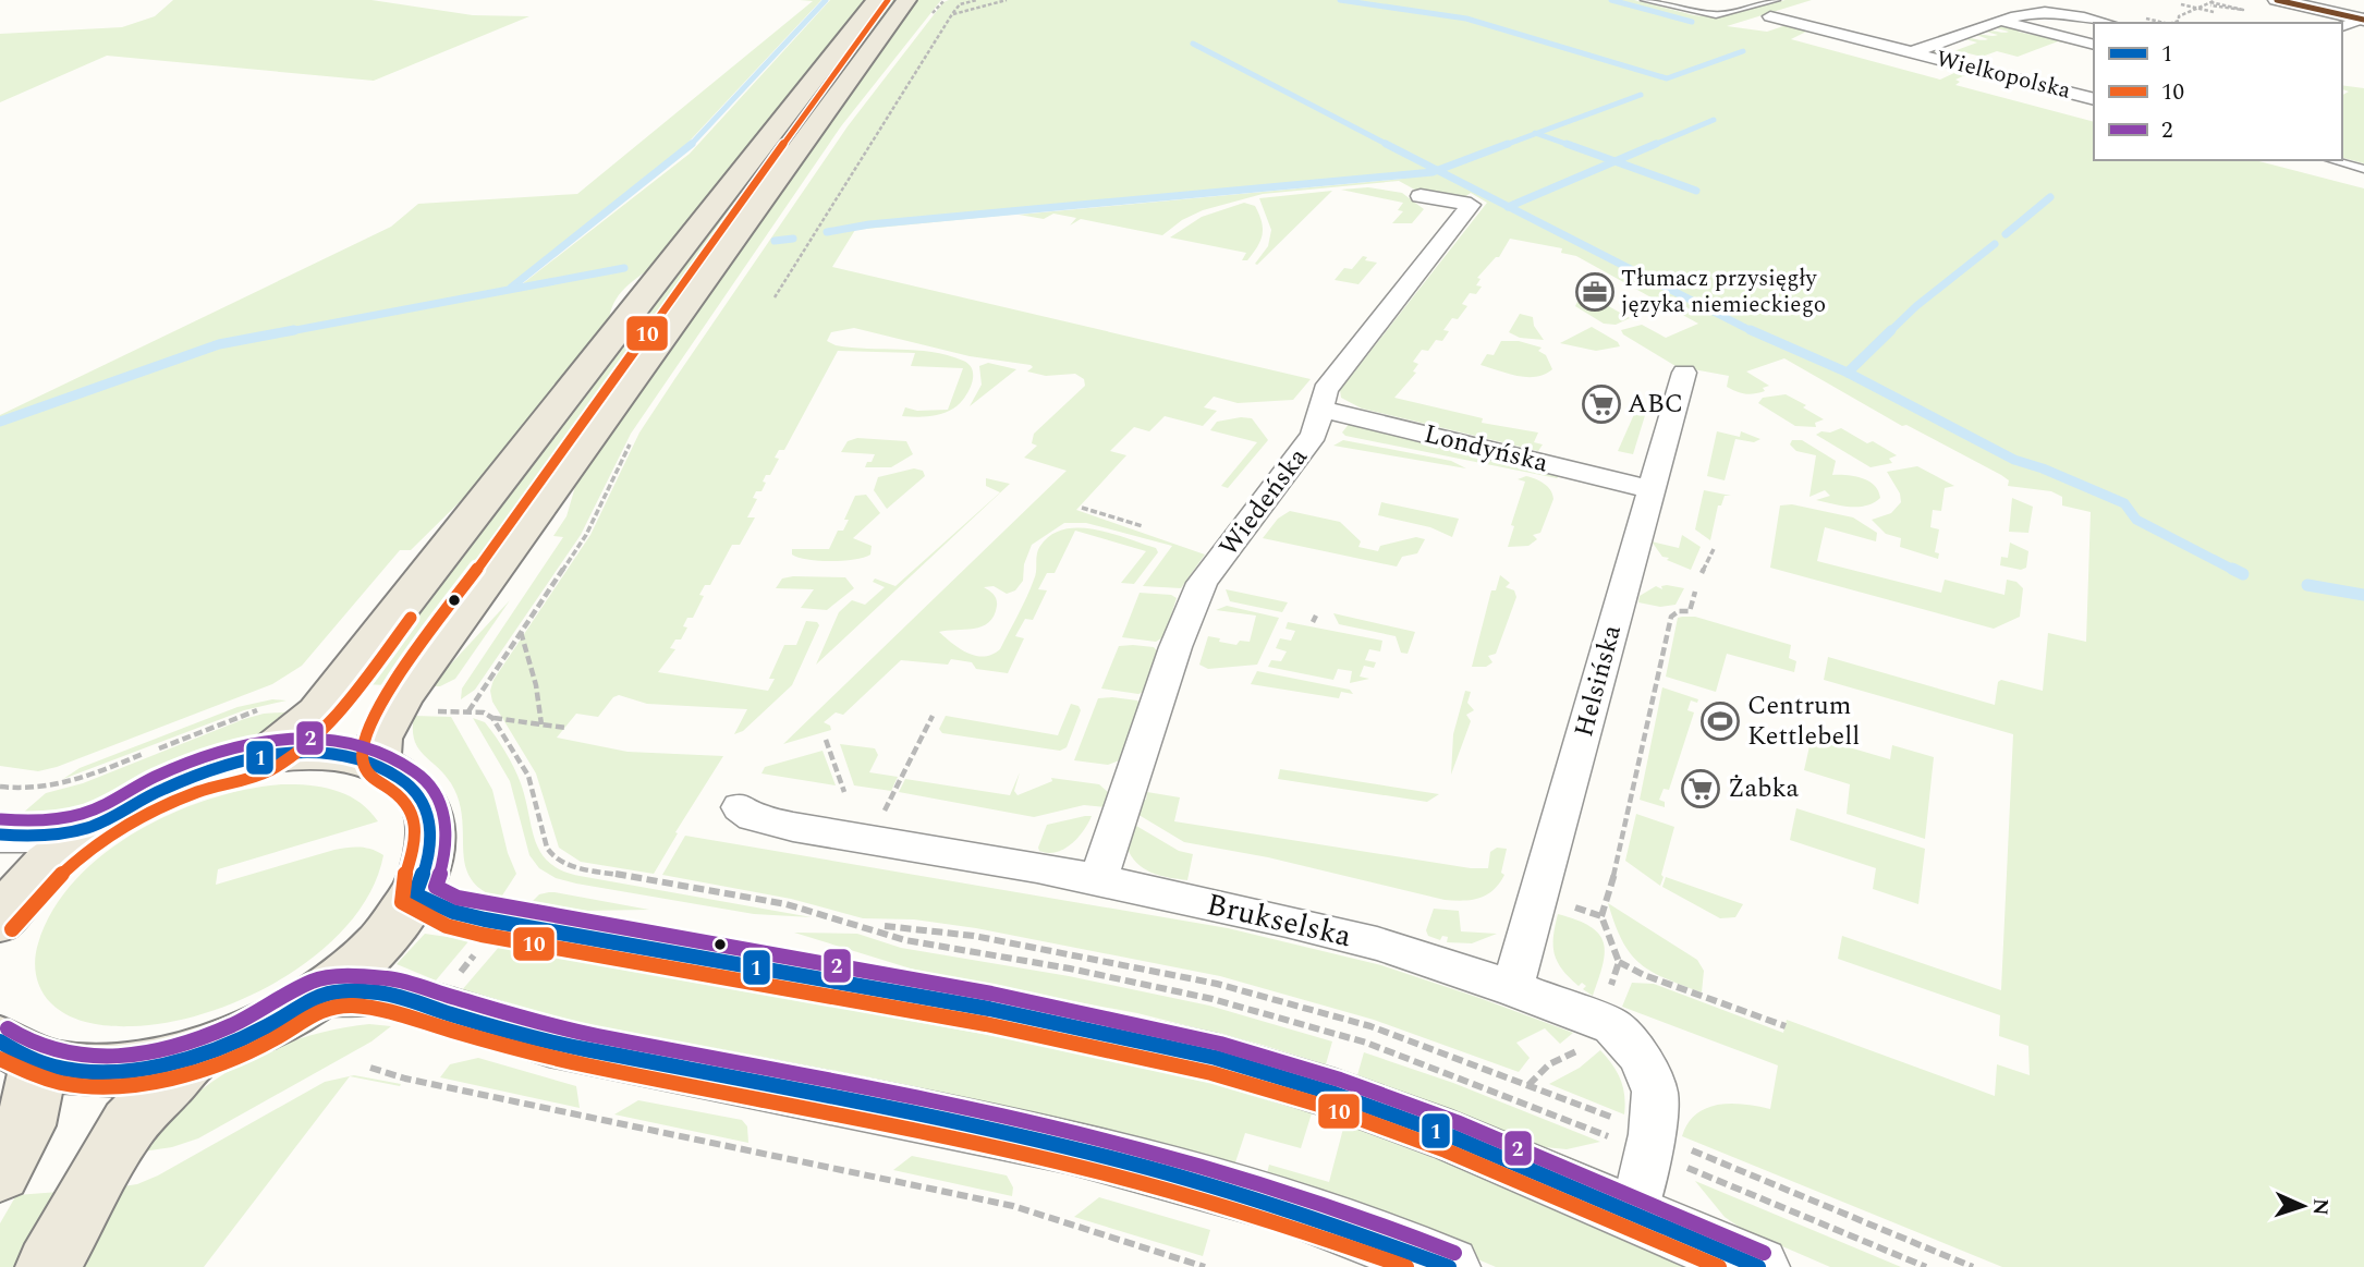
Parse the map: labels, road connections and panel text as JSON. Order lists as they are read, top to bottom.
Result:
{
  "streets": {
    "street": [
      "Wielkopolska",
      "Londyńska",
      "Wiedeńska",
      "Helsińska",
      "Brukselska"
    ]
  },
  "crossings": [
    ["Londyńska", "Wiedeńska"],
    ["Londyńska", "Helsińska"],
    ["Wiedeńska", "Brukselska"],
    ["Helsińska", "Brukselska"]
  ],
  "places": {
    "office": ["Tłumacz przysięgły języka niemieckiego"],
    "supermarket": ["ABC", "Żabka"],
    "sports": ["Centrum Kettlebell"]
  },
  "lines": ["transit line 10", "transit line 2", "transit line 1"],
  "legend": ["1", "10", "2"],
  "north": "right"
}
